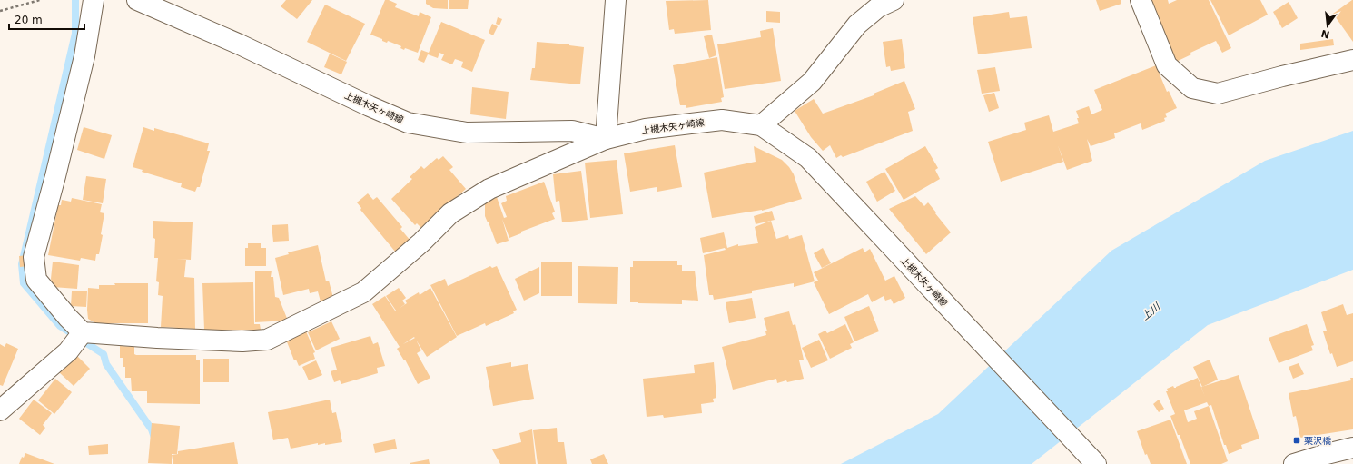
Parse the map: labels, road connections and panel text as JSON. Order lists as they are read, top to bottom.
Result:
{
  "streets": {
    "street": ["上槻木矢ヶ崎線"]
  },
  "water": ["上川"],
  "places": {
    "transit": ["栗沢橋"]
  },
  "scale_bar": "20 m",
  "north": "bottom"
}
